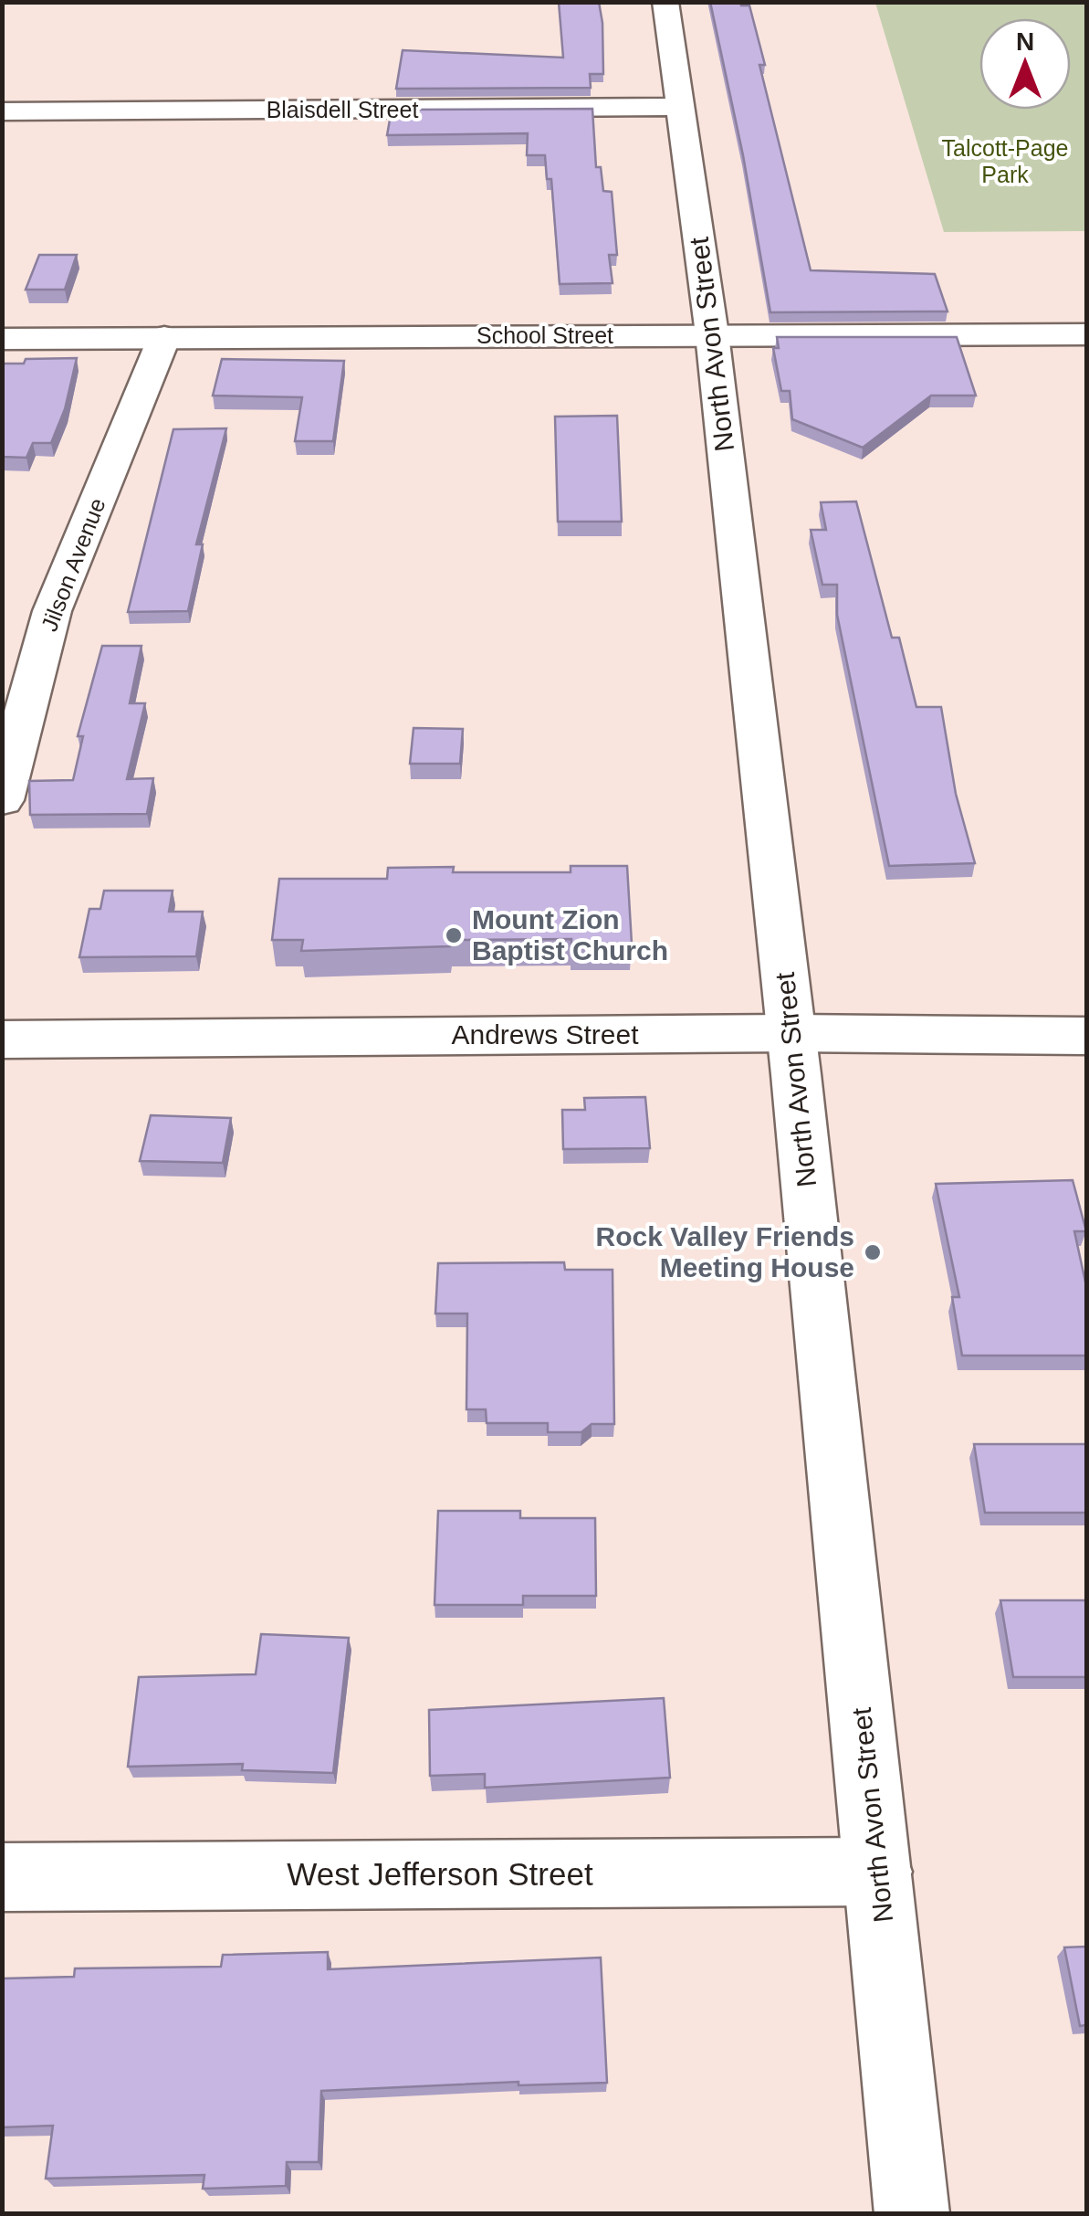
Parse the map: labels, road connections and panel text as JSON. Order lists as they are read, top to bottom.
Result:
{
  "streets": {
    "street": [
      "Blaisdell Street",
      "School Street",
      "North Avon Street",
      "Jilson Avenue",
      "Andrews Street",
      "West Jefferson Street"
    ]
  },
  "crossings": [
    ["Blaisdell Street", "North Avon Street"],
    ["School Street", "North Avon Street"],
    ["School Street", "Jilson Avenue"],
    ["North Avon Street", "Andrews Street"],
    ["North Avon Street", "West Jefferson Street"]
  ],
  "parks": ["Talcott-Page Park"],
  "places": ["Mount Zion Baptist Church", "Rock Valley Friends Meeting House"],
  "north": "top"
}
